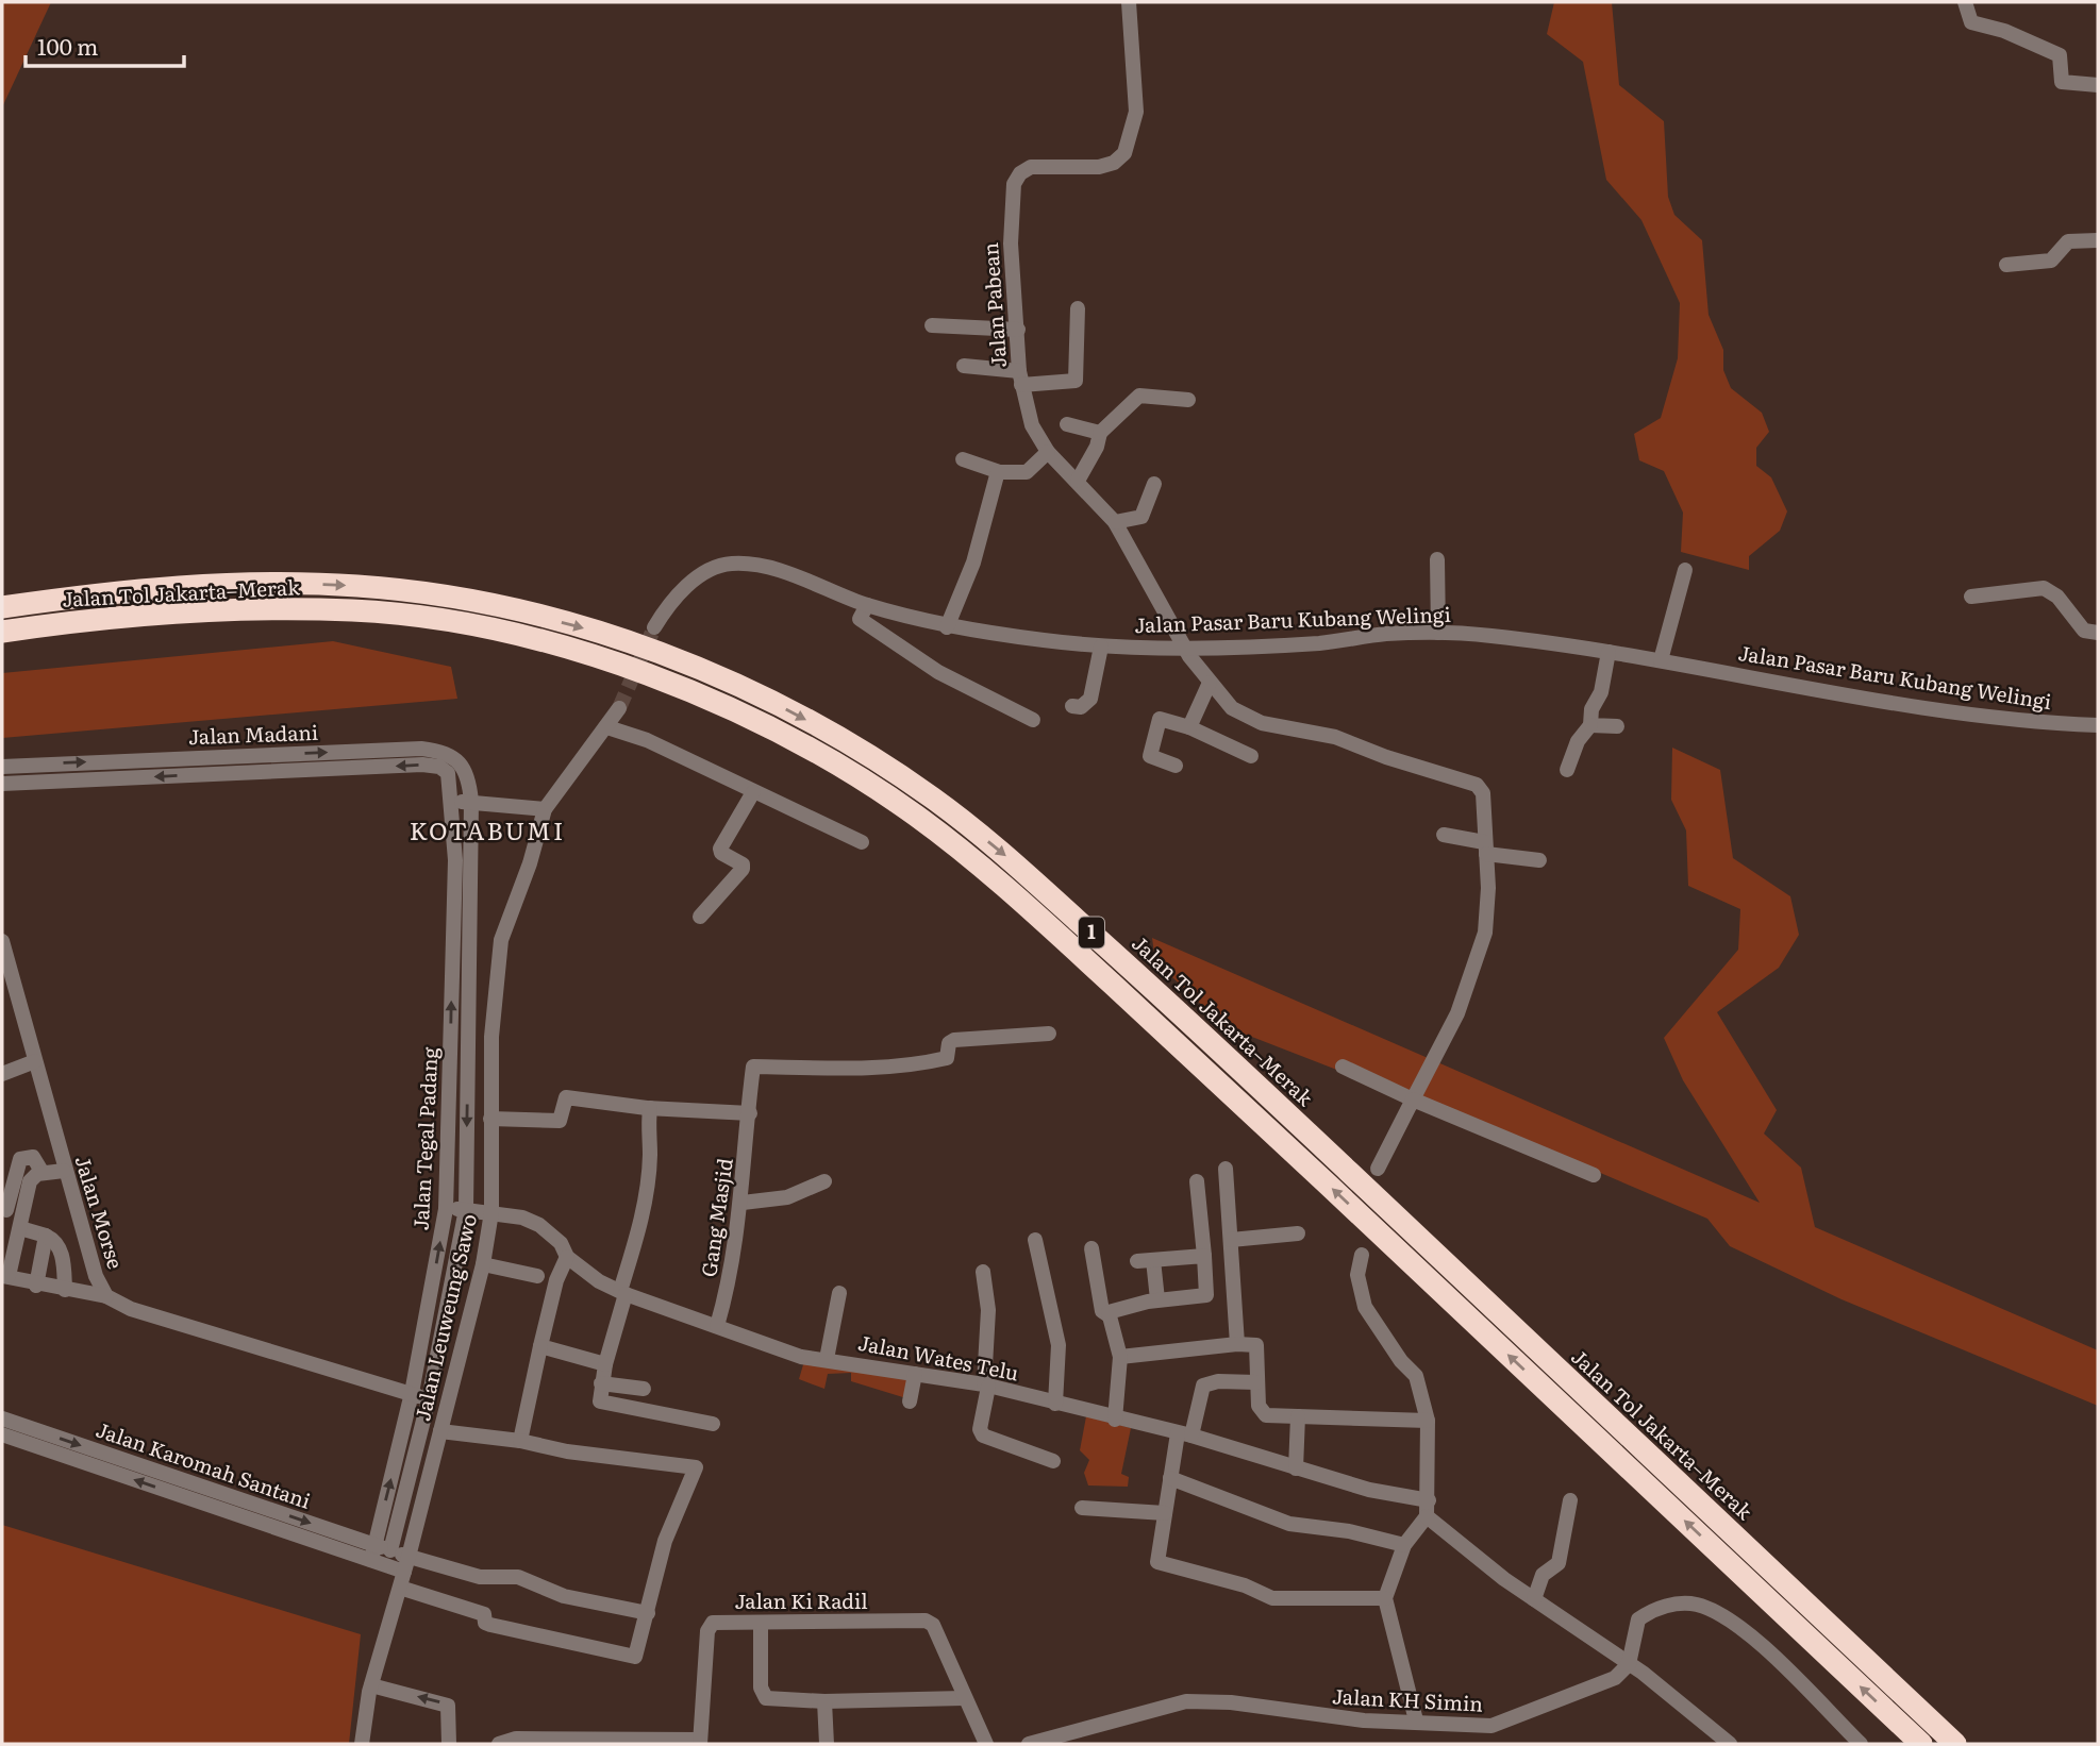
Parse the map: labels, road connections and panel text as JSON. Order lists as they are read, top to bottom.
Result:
{
  "streets": {
    "highway": ["Jalan Tol Jakarta–Merak", "1"],
    "street": [
      "Jalan Pabean",
      "Jalan Pasar Baru Kubang Welingi",
      "Jalan Madani",
      "Jalan Tegal Padang",
      "Jalan Morse",
      "Gang Masjid",
      "Jalan Leuweung Sawo",
      "Jalan Wates Telu",
      "Jalan Karomah Santani",
      "Jalan Ki Radil",
      "Jalan KH Simin"
    ]
  },
  "crossings": [
    ["Jalan Pabean", "Jalan Pasar Baru Kubang Welingi"],
    ["Jalan Tegal Padang", "Jalan Morse"],
    ["Jalan Tegal Padang", "Jalan Wates Telu"],
    ["Jalan Tegal Padang", "Jalan Karomah Santani"],
    ["Gang Masjid", "Jalan Wates Telu"],
    ["Jalan Leuweung Sawo", "Jalan Wates Telu"],
    ["Jalan Leuweung Sawo", "Jalan Karomah Santani"]
  ],
  "districts": ["KOTABUMI"],
  "scale_bar": "100 m"
}
